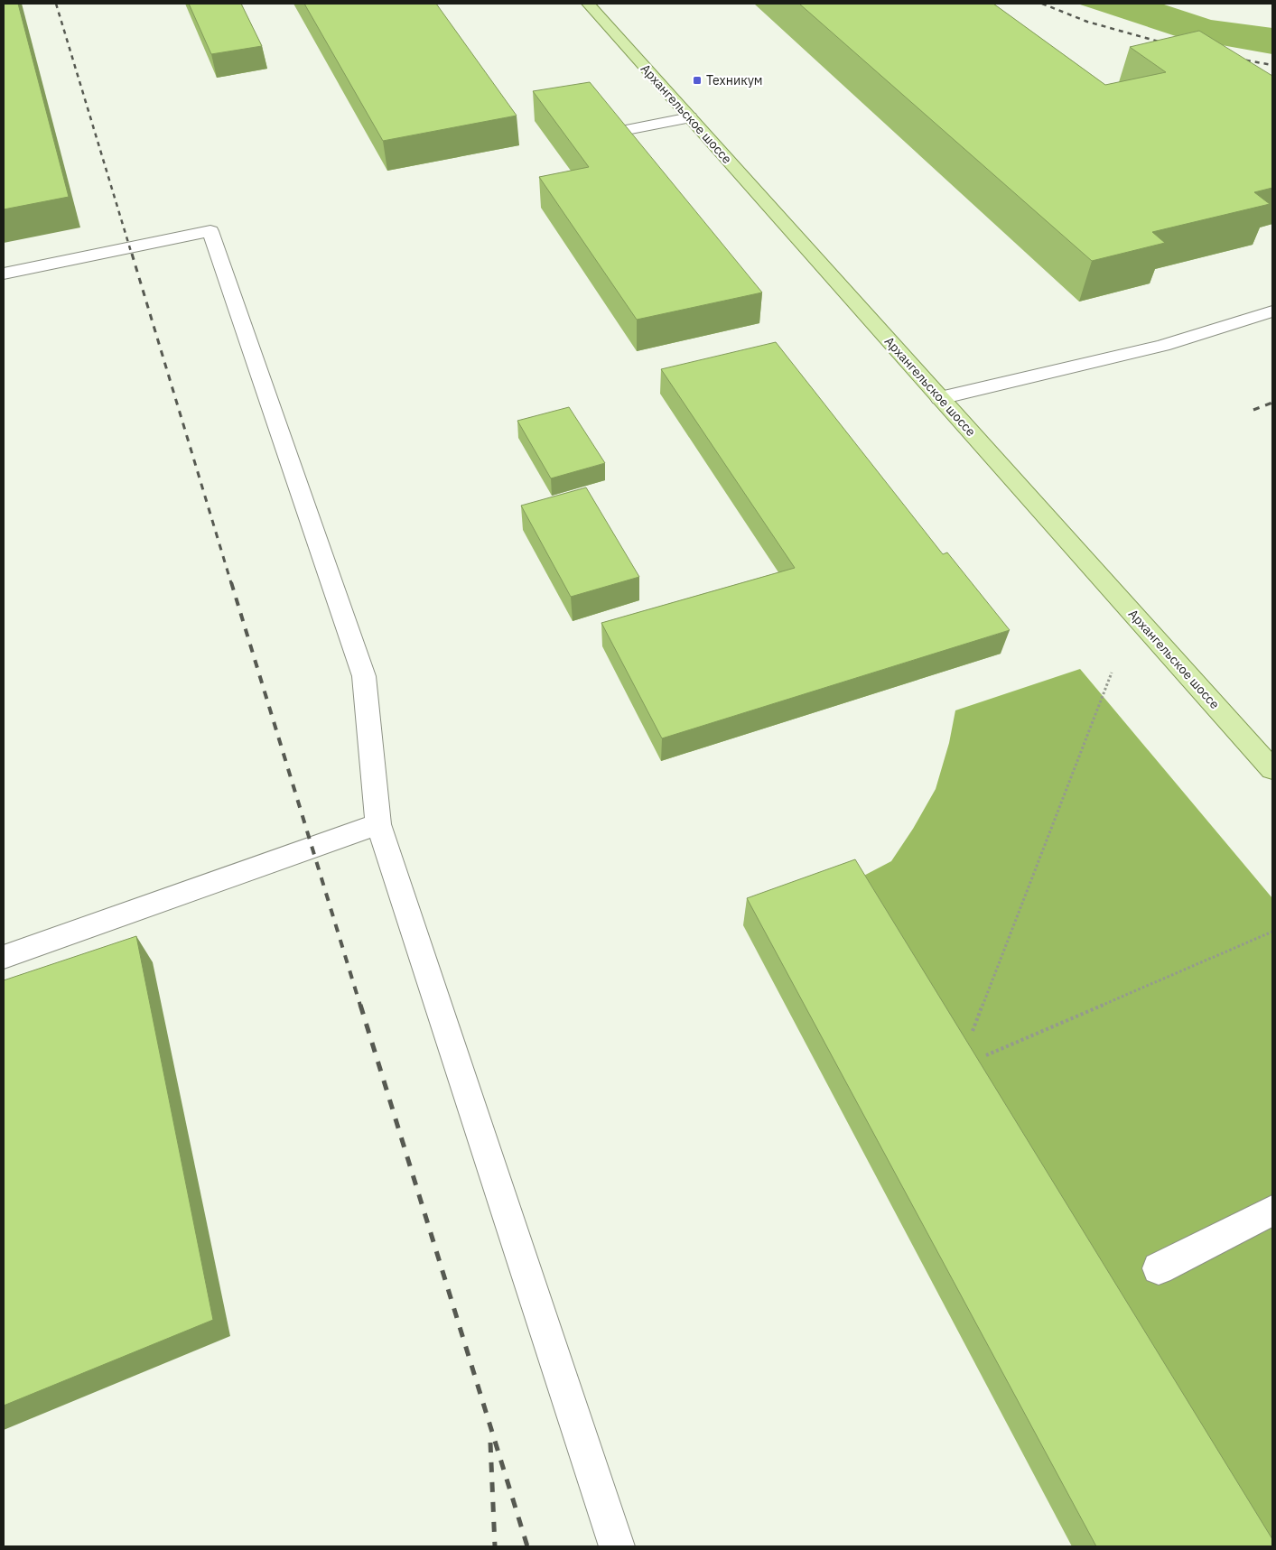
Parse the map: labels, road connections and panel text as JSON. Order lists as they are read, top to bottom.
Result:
{
  "streets": {
    "main road": ["Архангельское шоссе"]
  },
  "places": {
    "transit": ["Техникум"]
  }
}
